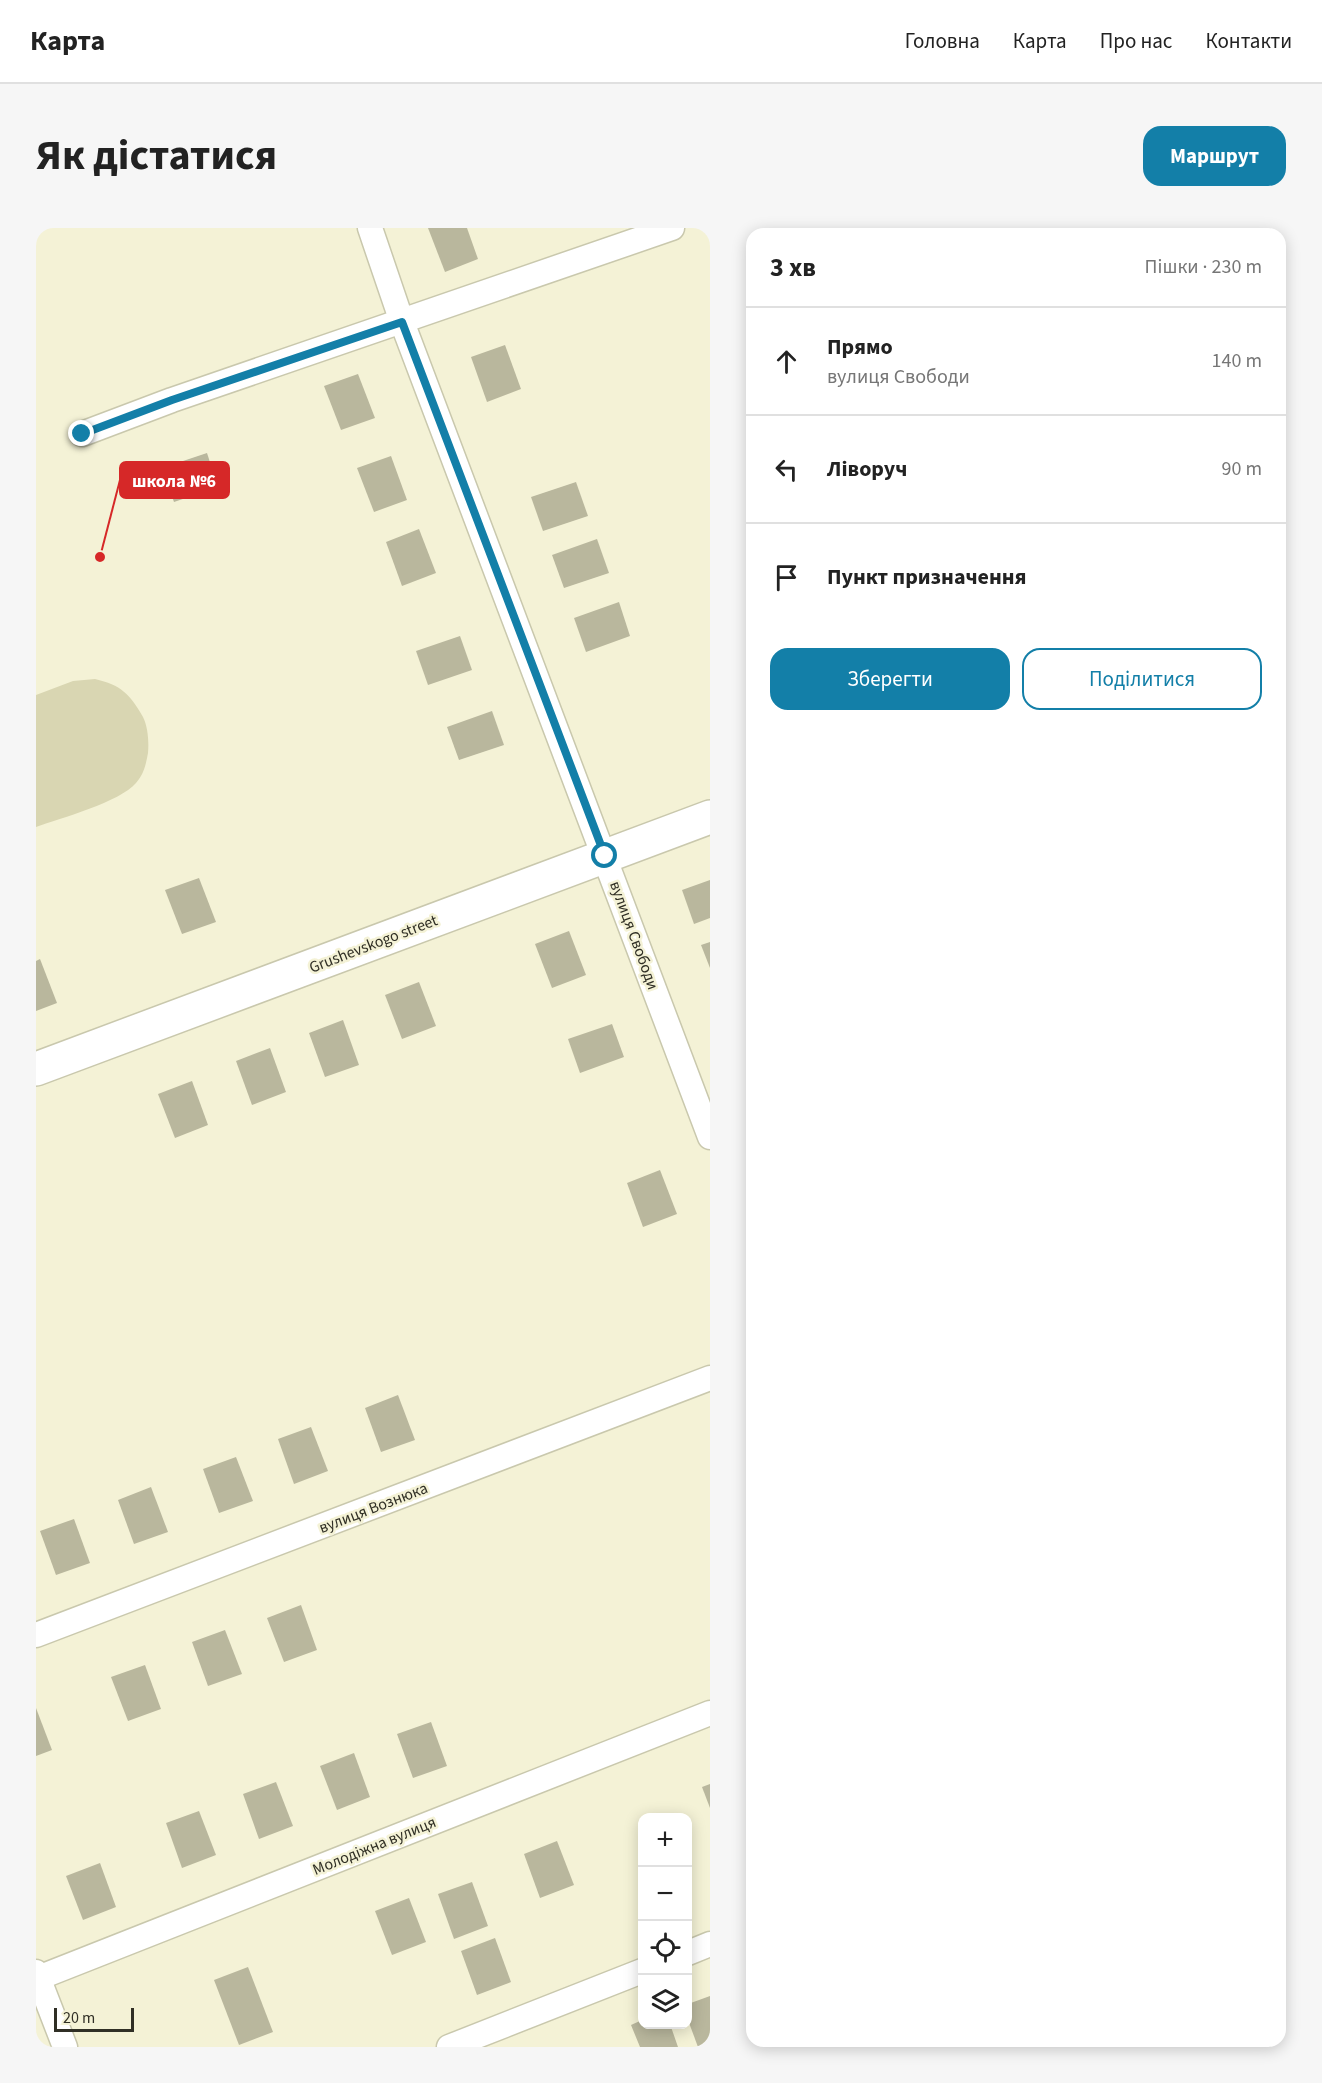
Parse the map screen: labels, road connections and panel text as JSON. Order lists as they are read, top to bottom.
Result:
{
  "streets": {
    "street": [
      "вулиця Свободи",
      "Grushevskogo street",
      "вулиця Вознюка",
      "Молодіжна вулиця"
    ]
  },
  "crossings": [
    ["вулиця Свободи", "Grushevskogo street"]
  ],
  "places": ["школа №6"],
  "scale_bar": "20 m",
  "page": {
    "header": "Карта",
    "nav": [
      "Головна",
      "Карта",
      "Про нас",
      "Контакти"
    ],
    "title": "Як дістатися",
    "buttons": [
      "Маршрут",
      ["Зберегти", "Поділитися"]
    ],
    "heading": ["3 хв", "Пішки · 230 m"],
    "list": [
      ["Прямо", "вулиця Свободи", "140 m"],
      ["Ліворуч", "90 m"],
      "Пункт призначення"
    ],
    "map_buttons": ["+", "−"],
    "scale": "20 m"
  }
}
